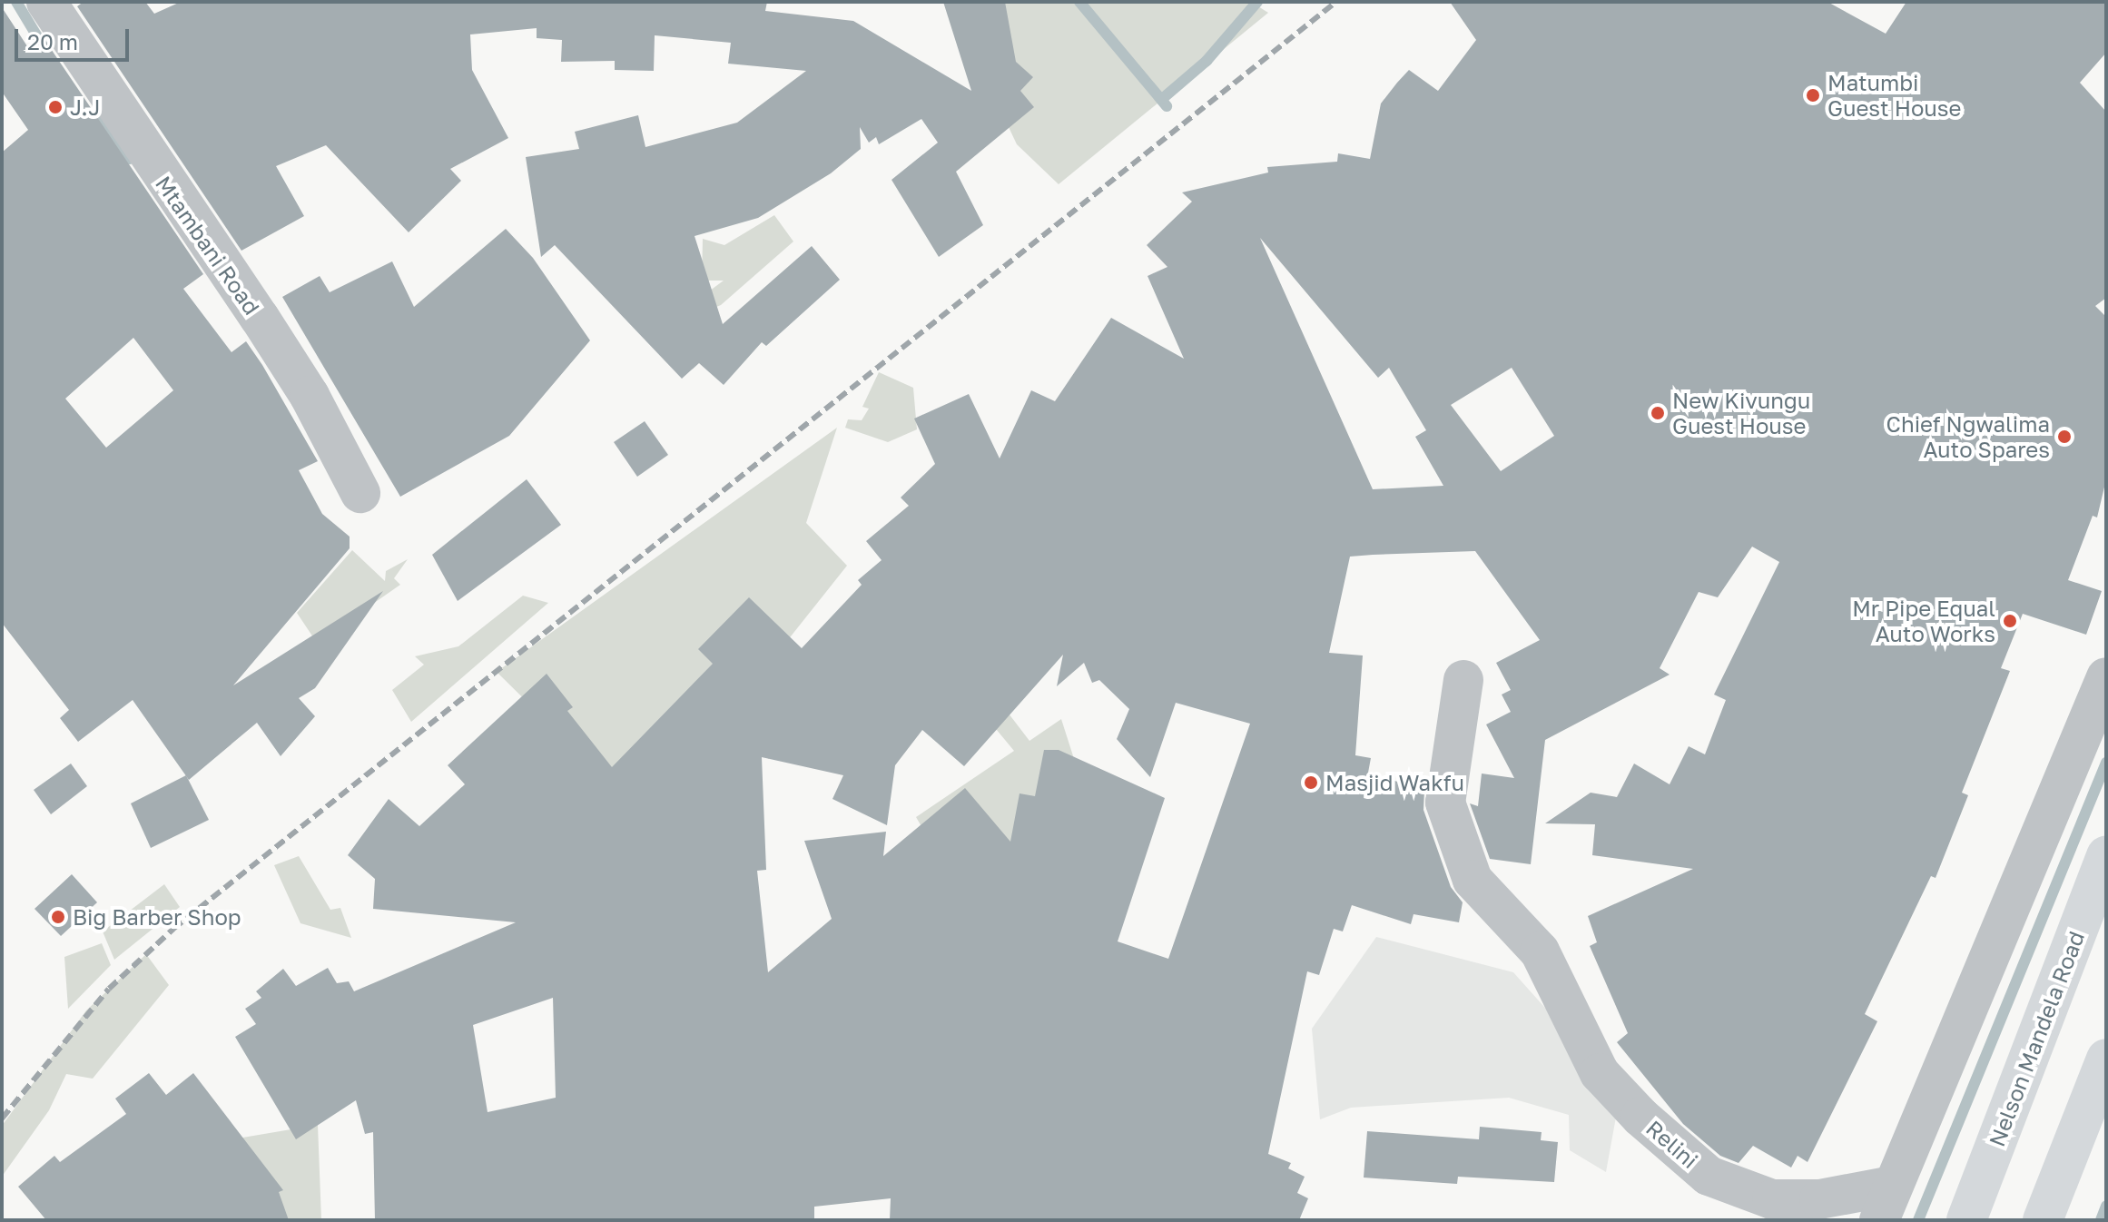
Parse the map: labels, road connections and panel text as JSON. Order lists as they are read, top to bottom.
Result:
{
  "streets": {
    "main road": ["Nelson Mandela Road"],
    "street": ["Mtambani Road", "Relini"]
  },
  "places": [
    "Matumbi Guest House",
    "J.J",
    "New Kivungu Guest House",
    "Chief Ngwalima Auto Spares",
    "Mr Pipe Equal Auto Works",
    "Masjid Wakfu",
    "Big Barber Shop"
  ],
  "scale_bar": "20 m"
}
